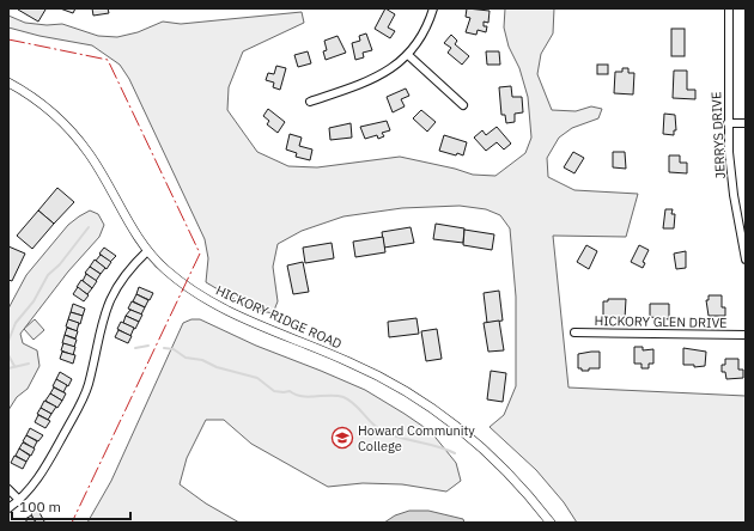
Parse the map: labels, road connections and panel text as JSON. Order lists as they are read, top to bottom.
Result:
{
  "streets": {
    "street": ["JERRYS DRIVE", "HICKORY RIDGE ROAD", "HICKORY GLEN DRIVE"]
  },
  "places": {
    "school or university": ["Howard Community College"]
  },
  "scale_bar": "100 m"
}
